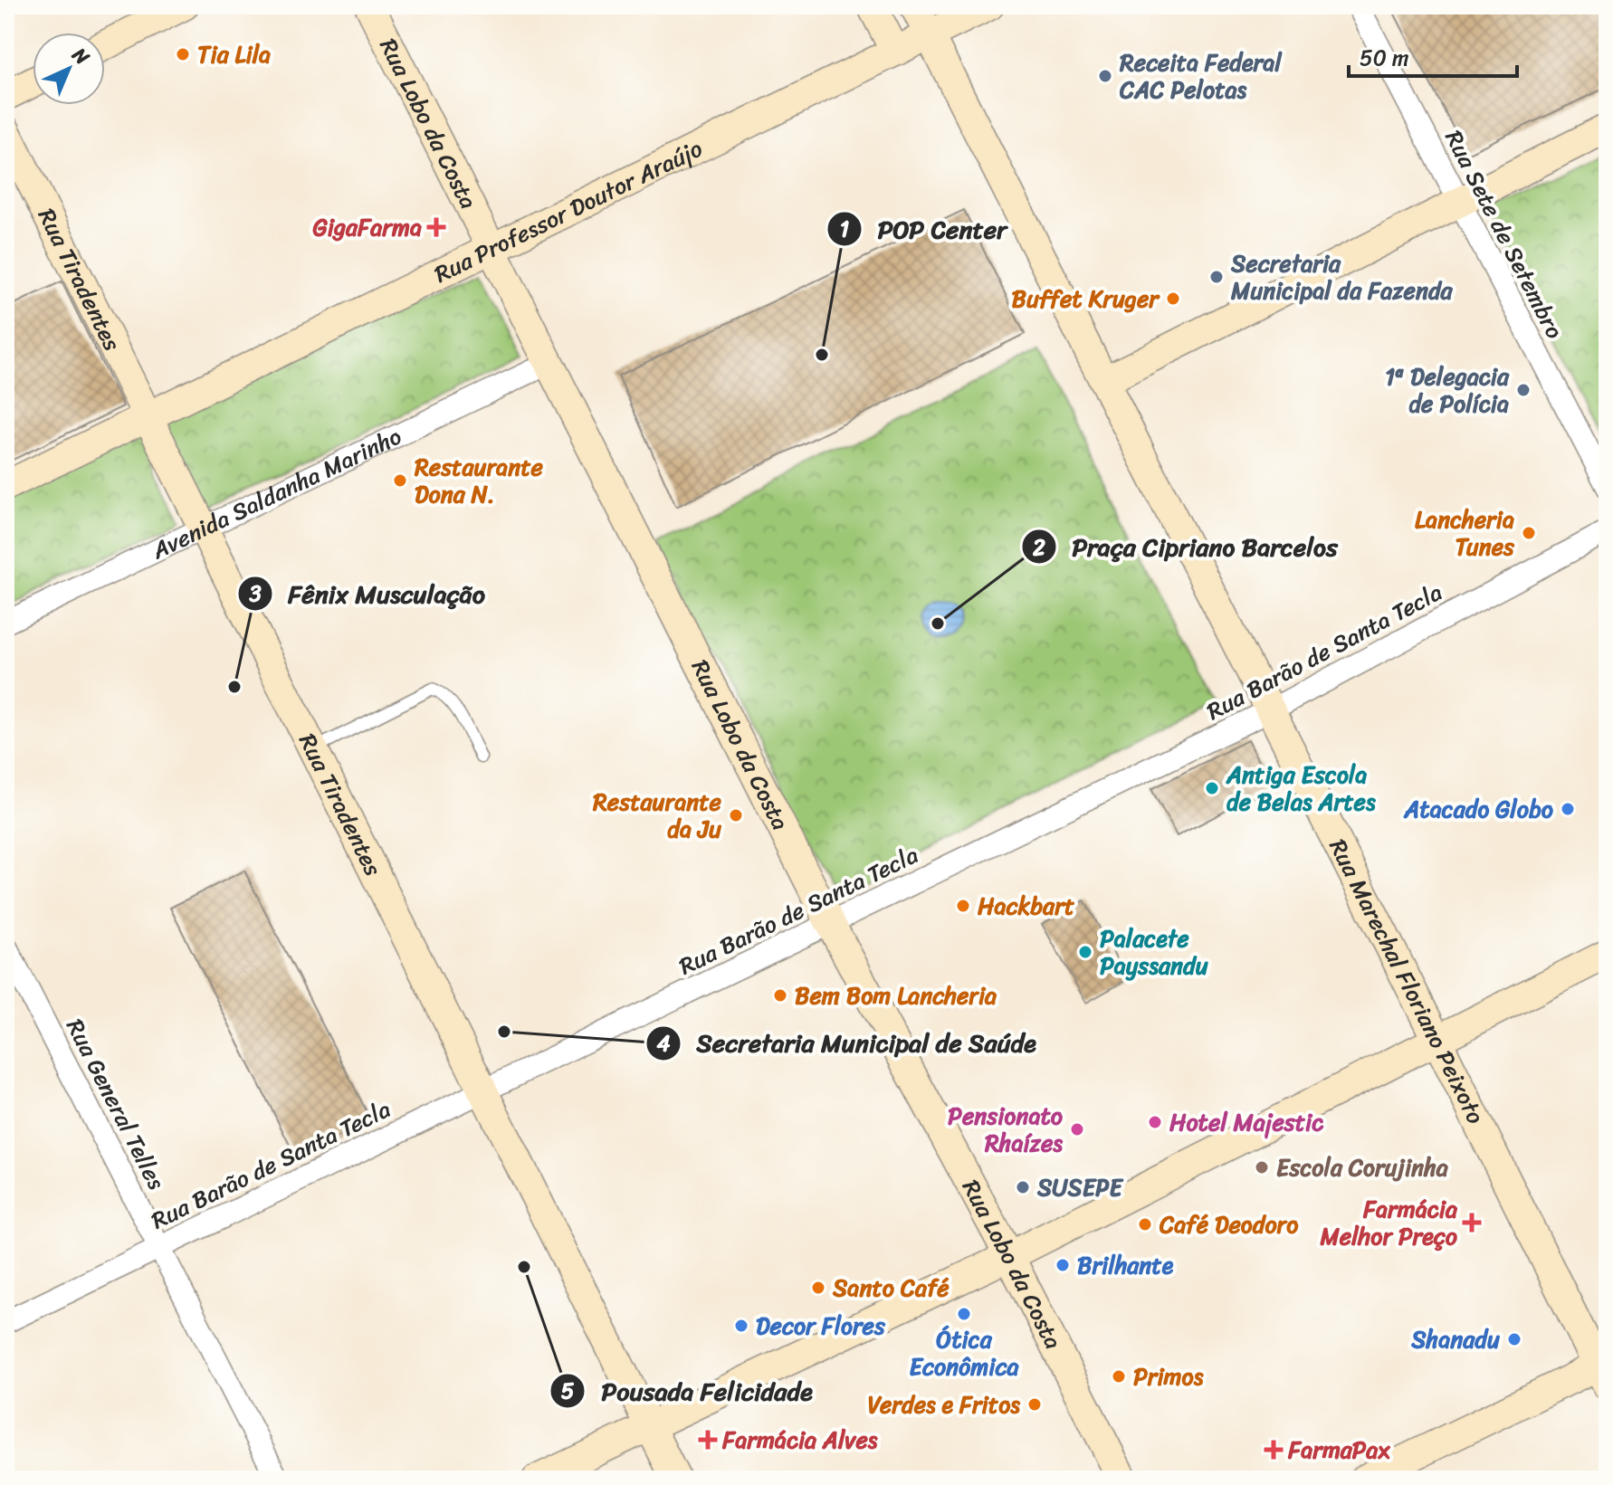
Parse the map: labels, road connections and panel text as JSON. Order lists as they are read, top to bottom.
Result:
{
  "streets": {
    "street": [
      "Rua Lobo da Costa",
      "Rua Professor Doutor Araújo",
      "Rua Sete de Setembro",
      "Rua Tiradentes",
      "Avenida Saldanha Marinho",
      "Rua Barão de Santa Tecla",
      "Rua Marechal Floriano Peixoto",
      "Rua General Telles"
    ]
  },
  "crossings": [
    ["Rua Lobo da Costa", "Rua Professor Doutor Araújo"],
    ["Rua Lobo da Costa", "Avenida Saldanha Marinho"],
    ["Rua Lobo da Costa", "Rua Barão de Santa Tecla"],
    ["Rua Professor Doutor Araújo", "Rua Tiradentes"],
    ["Rua Professor Doutor Araújo", "Rua Marechal Floriano Peixoto"],
    ["Rua Tiradentes", "Avenida Saldanha Marinho"],
    ["Rua Tiradentes", "Rua Barão de Santa Tecla"],
    ["Rua Barão de Santa Tecla", "Rua Marechal Floriano Peixoto"],
    ["Rua Barão de Santa Tecla", "Rua General Telles"]
  ],
  "places": {
    "other": [
      "Tia Lila",
      "Receita Federal CAC Pelotas",
      "Secretaria Municipal da Fazenda",
      "Buffet Kruger",
      "POP Center",
      "1ª Delegacia de Polícia",
      "Restaurante Dona N.",
      "Lancheria Tunes",
      "Praça Cipriano Barcelos",
      "Fênix Musculação",
      "Antiga Escola de Belas Artes",
      "Atacado Globo",
      "Restaurante da Ju",
      "Hackbart",
      "Palacete Payssandu",
      "Bem Bom Lancheria",
      "Secretaria Municipal de Saúde",
      "Hotel Majestic",
      "Pensionato Rhaízes",
      "Escola Corujinha",
      "SUSEPE",
      "Café Deodoro",
      "Brilhante",
      "Pousada Felicidade",
      "Santo Café",
      "Ótica Econômica",
      "Decor Flores",
      "Shanadu",
      "Primos",
      "Verdes e Fritos"
    ],
    "health": [
      "GigaFarma",
      "Farmácia Melhor Preço",
      "Farmácia Alves",
      "FarmaPax"
    ]
  },
  "scale_bar": "50 m",
  "north": "top right"
}
